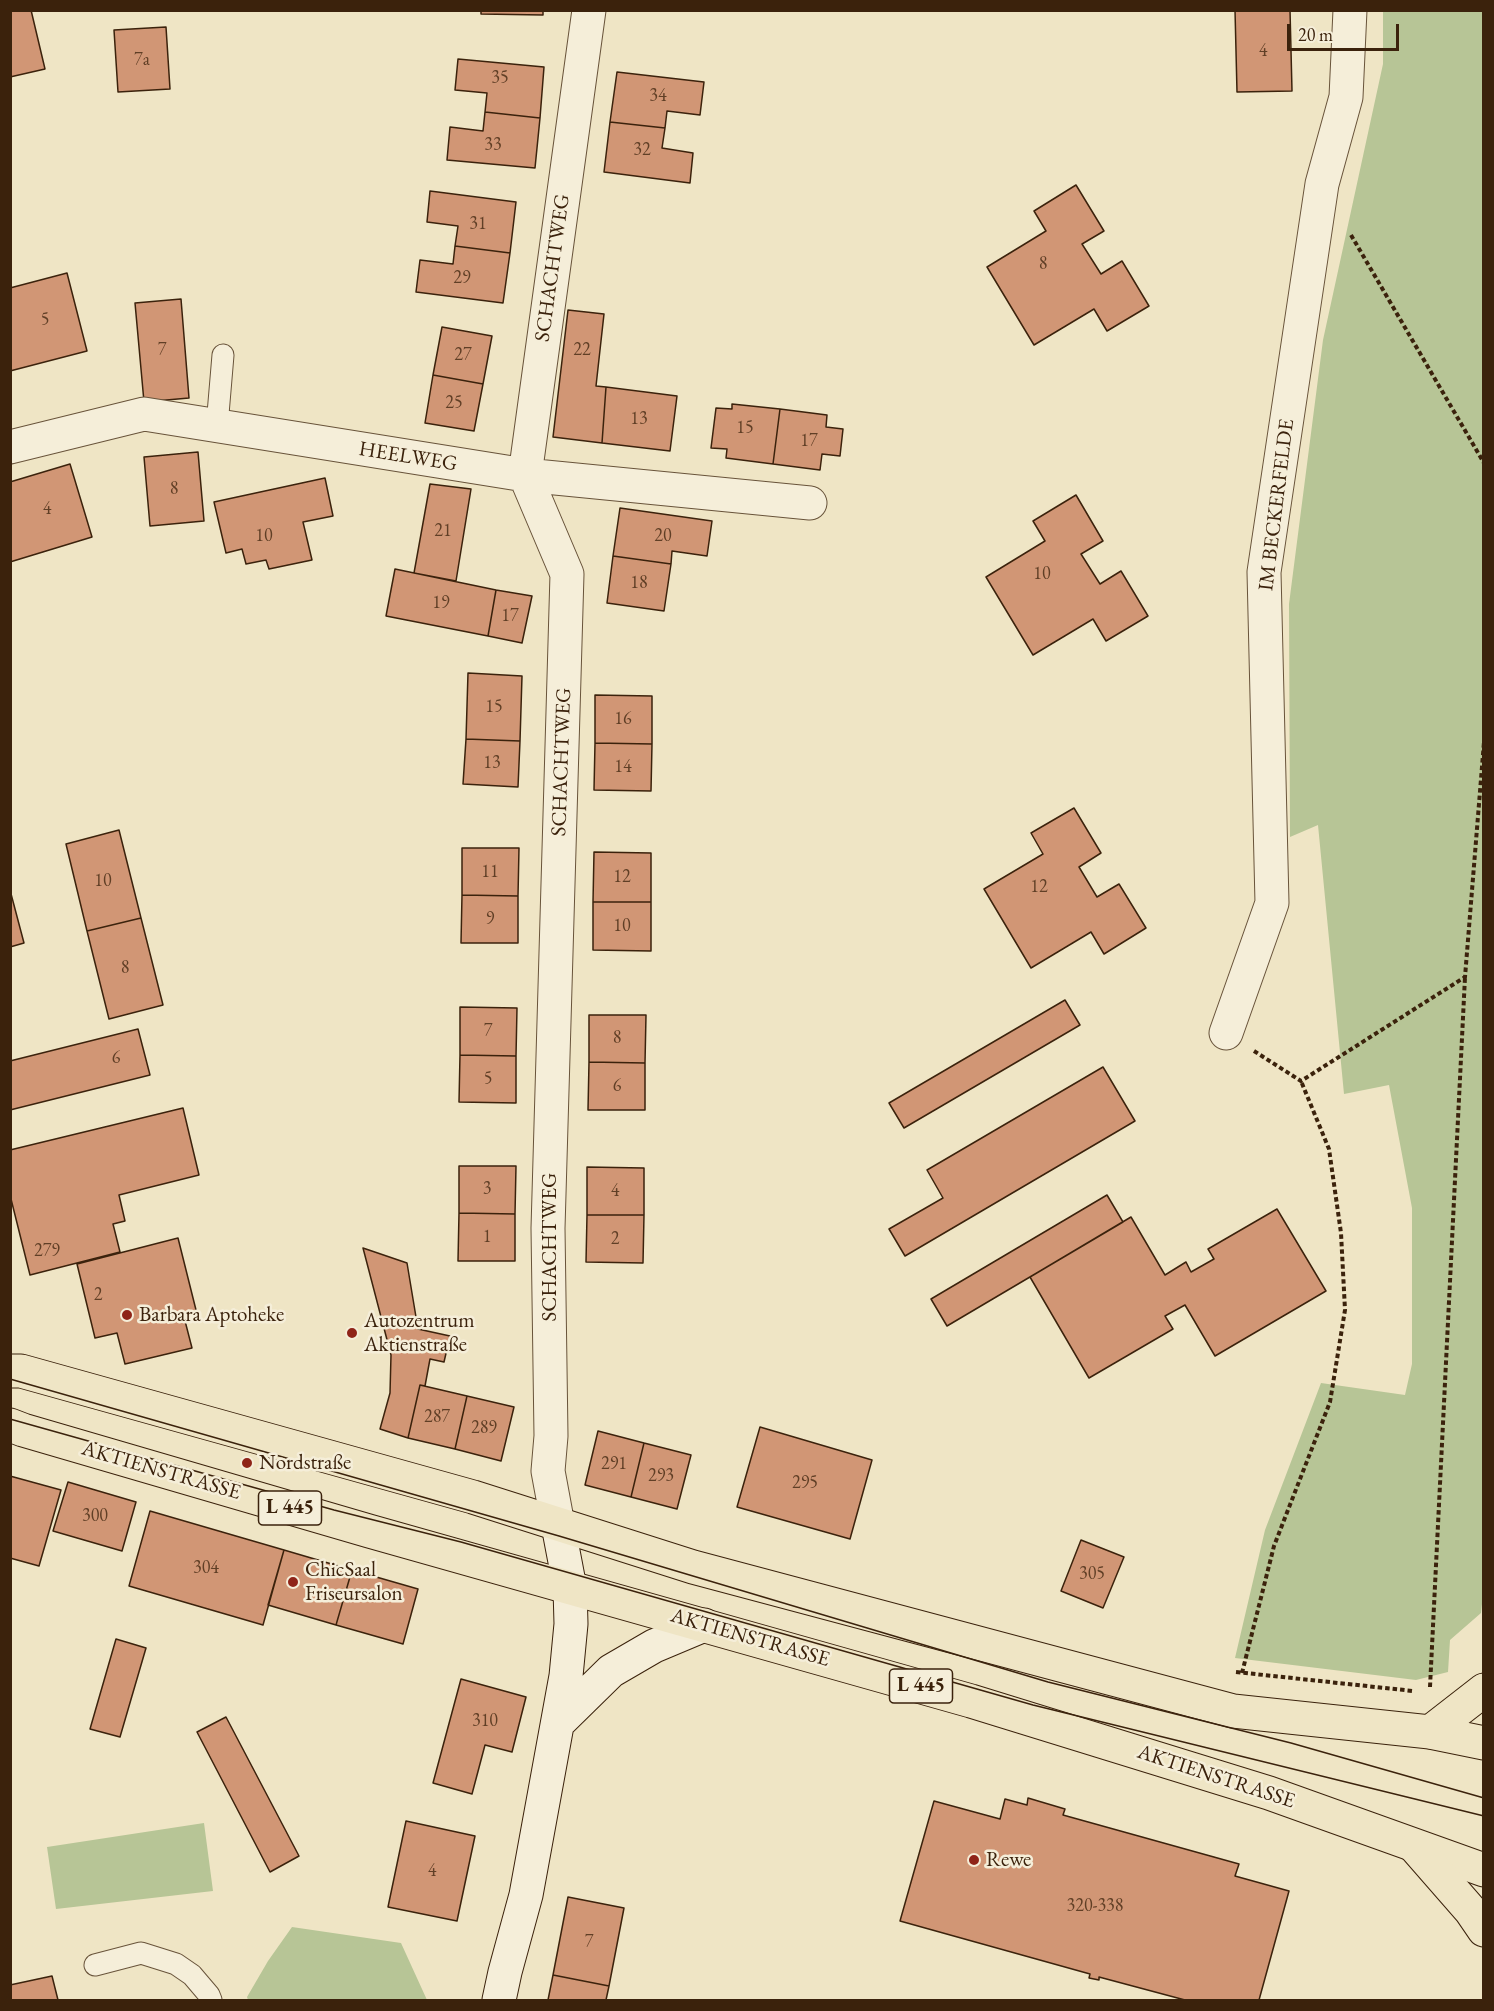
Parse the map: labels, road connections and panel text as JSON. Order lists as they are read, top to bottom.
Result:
{
  "streets": {
    "main road": ["AKTIENSTRASSE", "L 445"],
    "street": ["SCHACHTWEG", "HEELWEG", "IM BECKERFELDE"]
  },
  "crossings": [
    ["SCHACHTWEG", "HEELWEG"],
    ["SCHACHTWEG", "AKTIENSTRASSE"],
    ["SCHACHTWEG", "L 445"]
  ],
  "places": [
    "Barbara Aptoheke",
    "Autozentrum Aktienstraße",
    "Nordstraße",
    "ChicSaal Friseursalon",
    "Rewe"
  ],
  "house_numbers": [
    "4",
    "7a",
    "35",
    "34",
    "33",
    "32",
    "31",
    "8",
    "29",
    "5",
    "7",
    "22",
    "27",
    "25",
    "13",
    "15",
    "17",
    "8",
    "4",
    "21",
    "10",
    "20",
    "10",
    "18",
    "19",
    "17",
    "15",
    "16",
    "13",
    "14",
    "11",
    "12",
    "10",
    "12",
    "9",
    "10",
    "8",
    "7",
    "8",
    "6",
    "5",
    "6",
    "3",
    "4",
    "1",
    "2",
    "279",
    "2",
    "287",
    "289",
    "291",
    "293",
    "295",
    "300",
    "304",
    "305",
    "310",
    "4",
    "320-338",
    "7"
  ],
  "scale_bar": "20 m"
}
